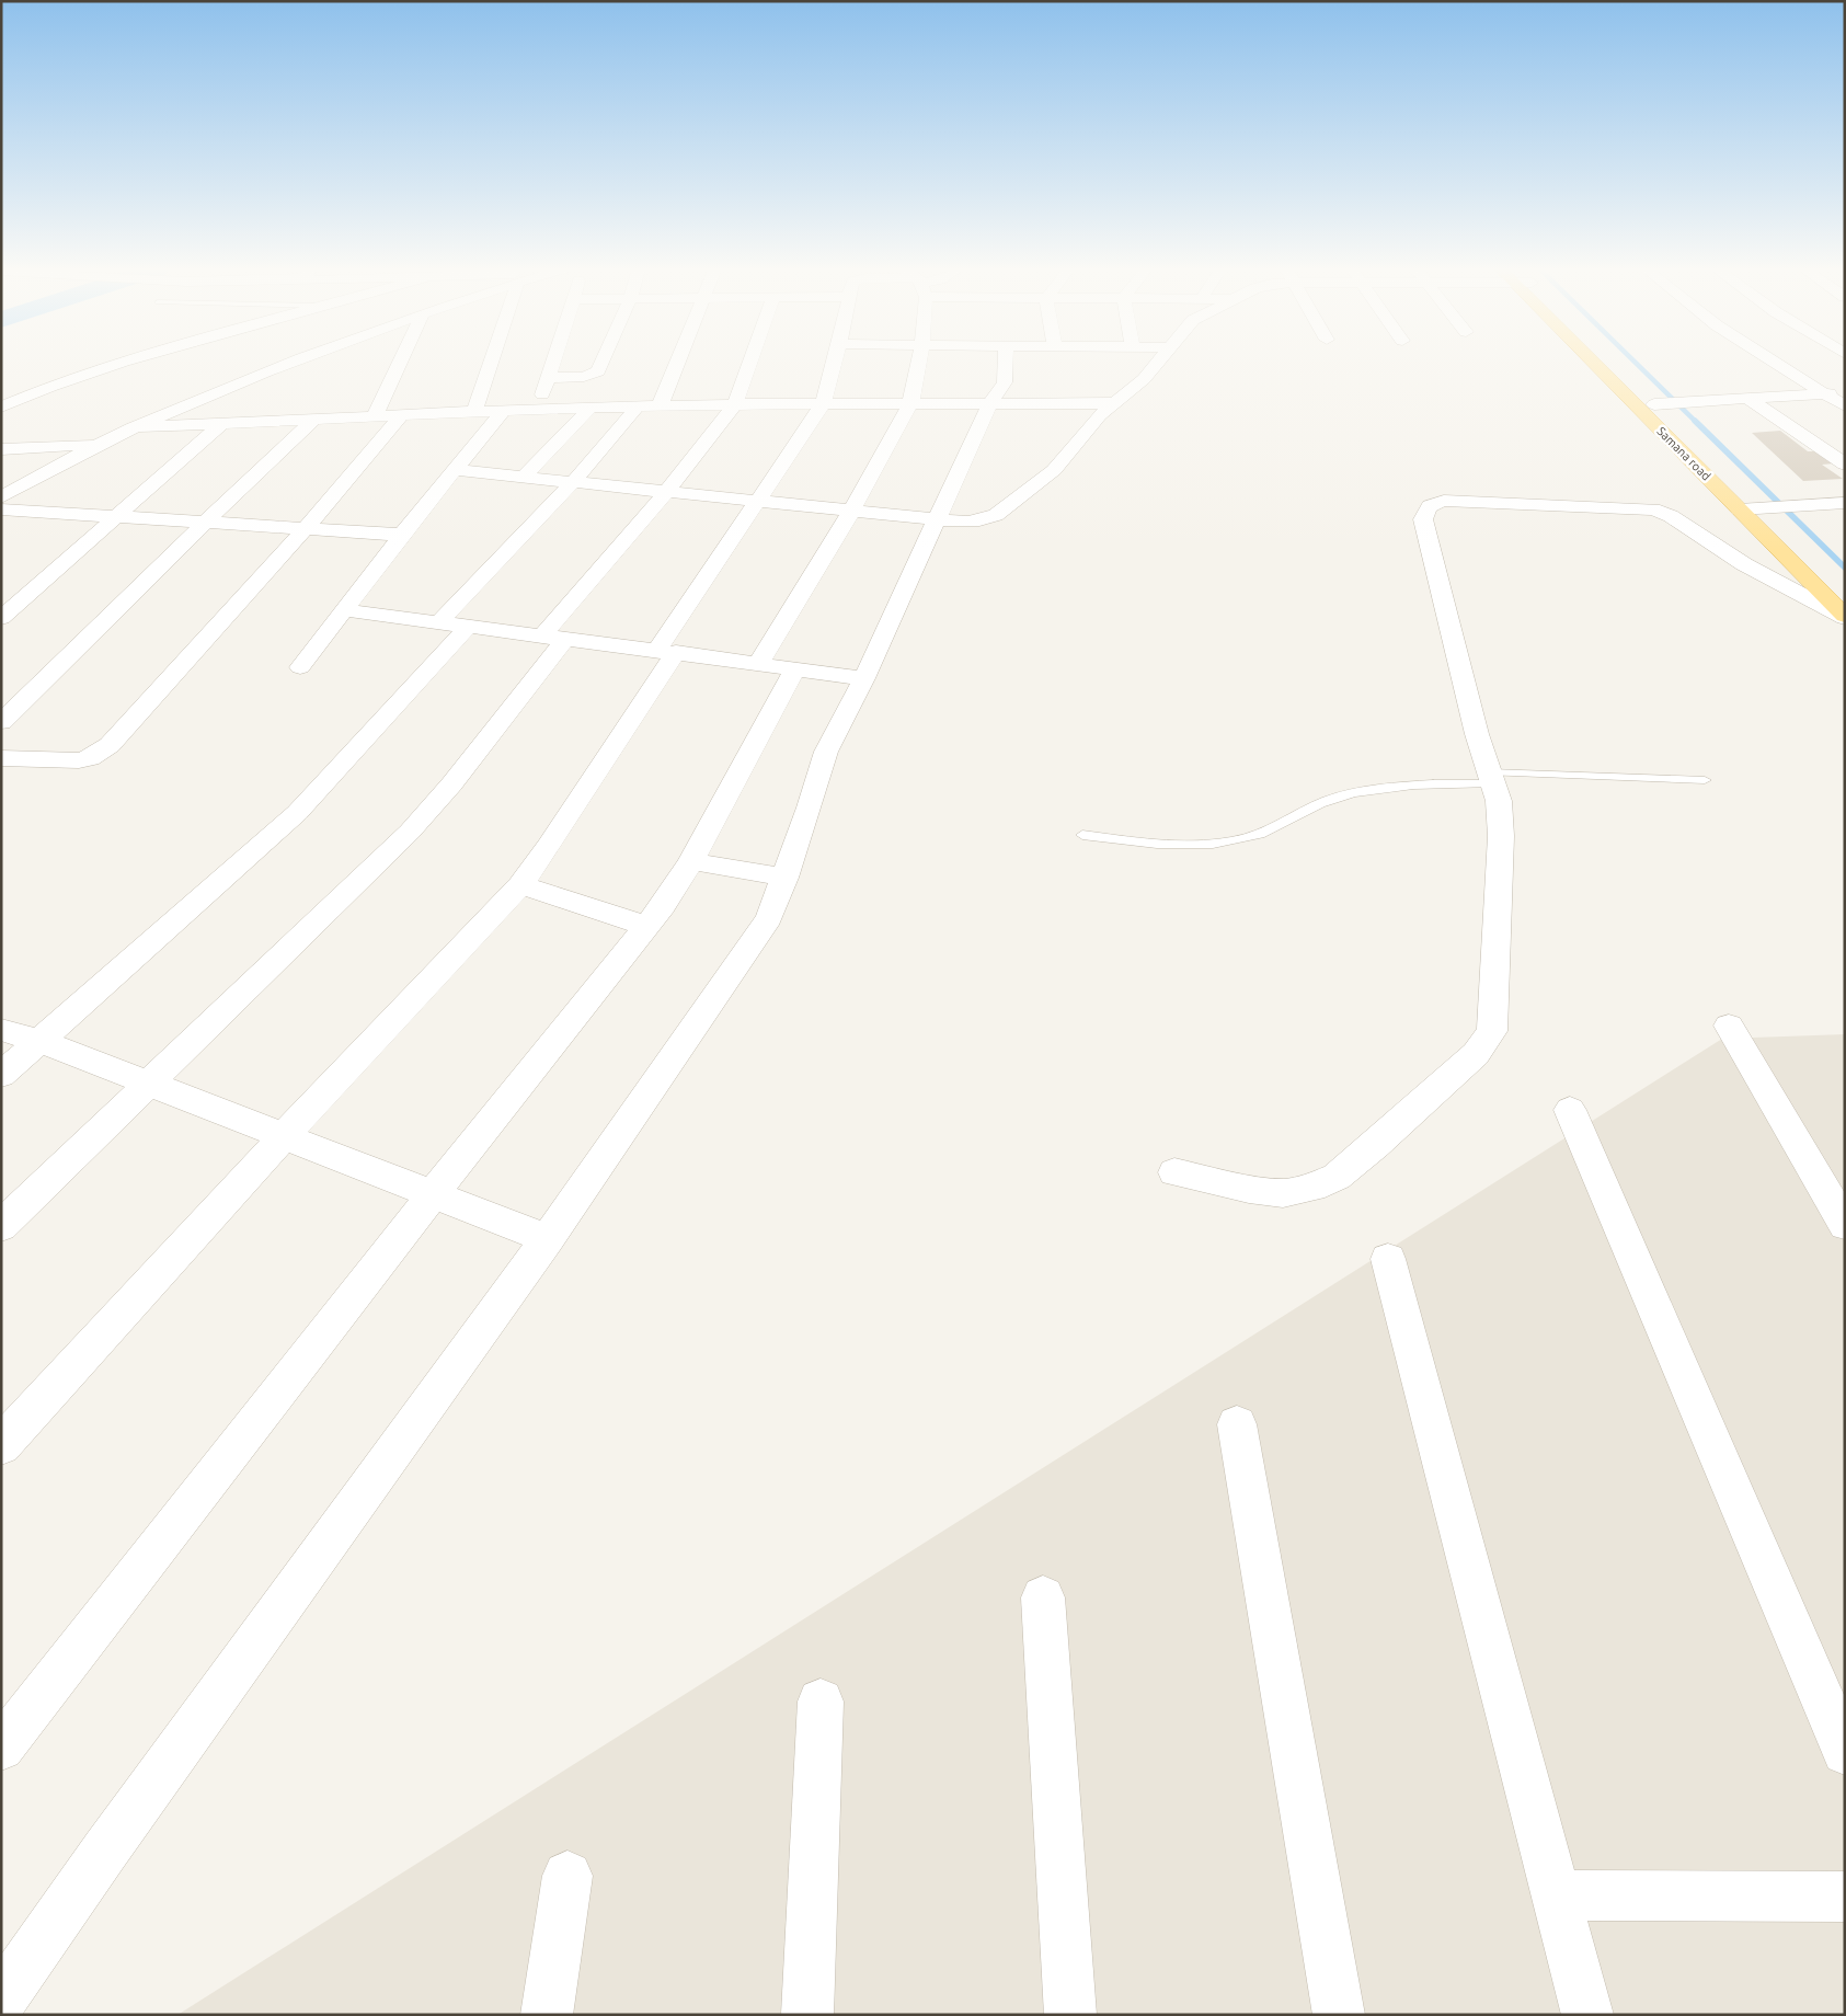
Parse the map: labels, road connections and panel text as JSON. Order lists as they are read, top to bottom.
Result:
{
  "streets": {
    "main road": ["Samana road"]
  }
}
